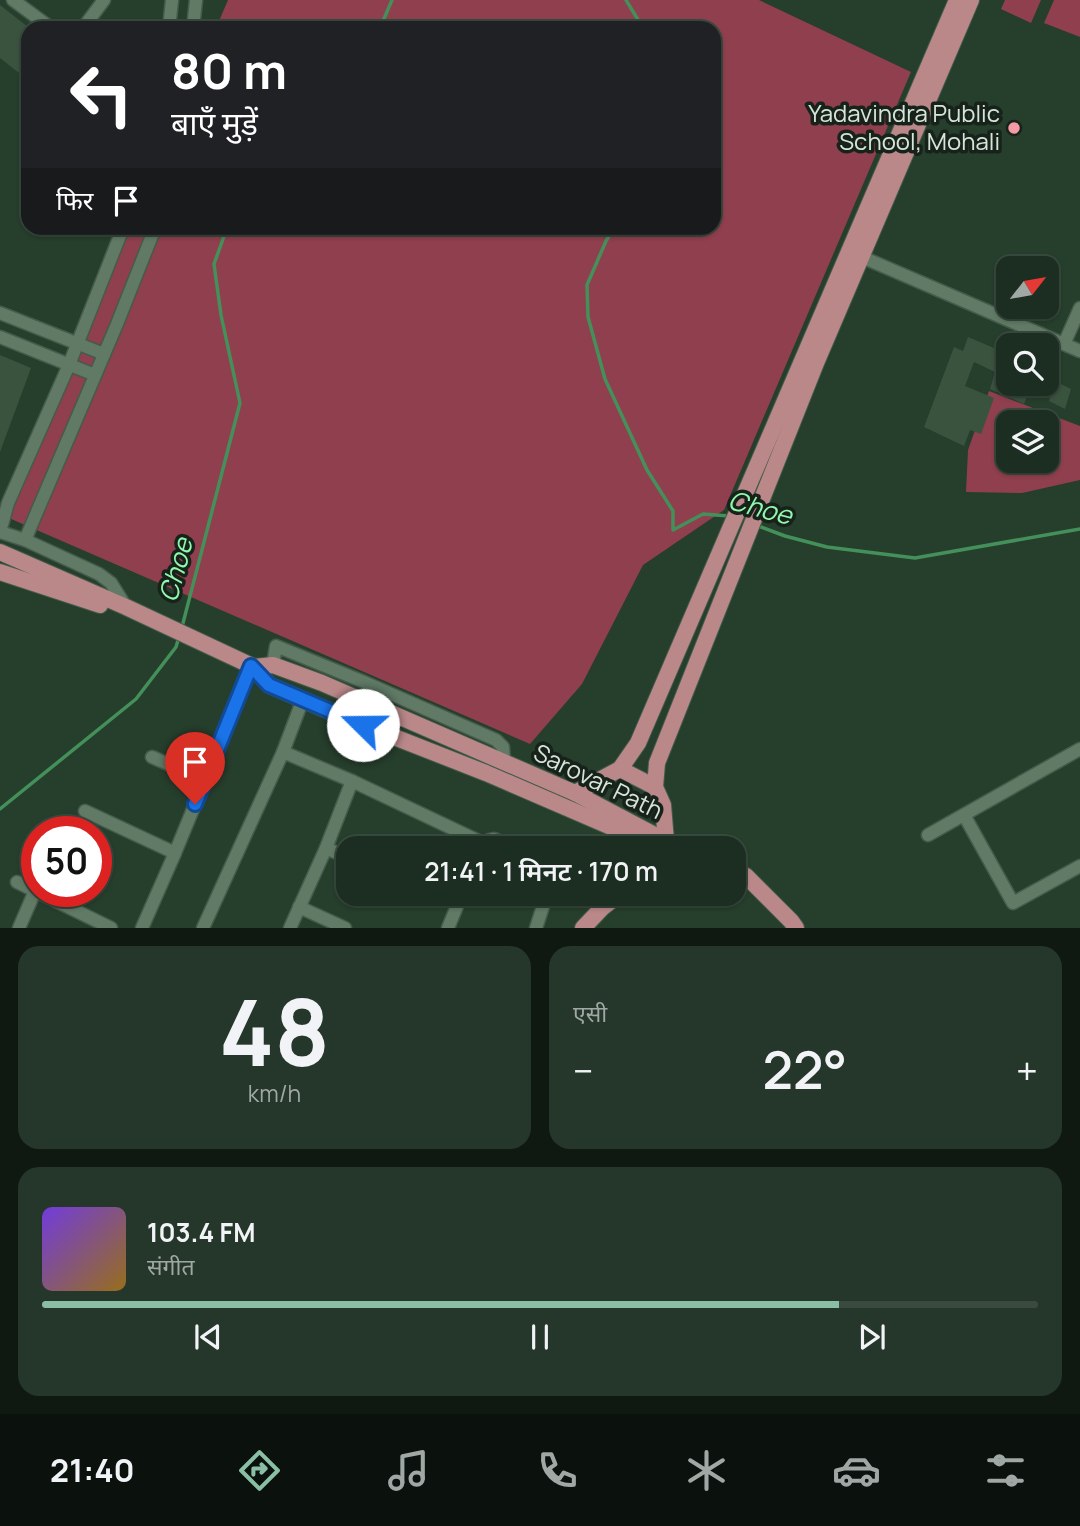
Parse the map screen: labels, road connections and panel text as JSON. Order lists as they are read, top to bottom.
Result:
{
  "streets": {
    "main road": ["Sarovar Path"]
  },
  "water": ["Choe"],
  "places": ["Yadavindra Public School, Mohali"],
  "north": "top right",
  "page": {
    "turn": ["80 m", "बाएँ मुड़ें"],
    "then": "फिर",
    "limit": "50",
    "trip": "21:41 · 1 मिनट · 170 m",
    "tile": [
      ["48", "km/h"],
      "एसी"
    ],
    "heat": ["−", "22°", "+"],
    "song": ["103.4 FM", "संगीत"],
    "tabs": "21:40"
  }
}
